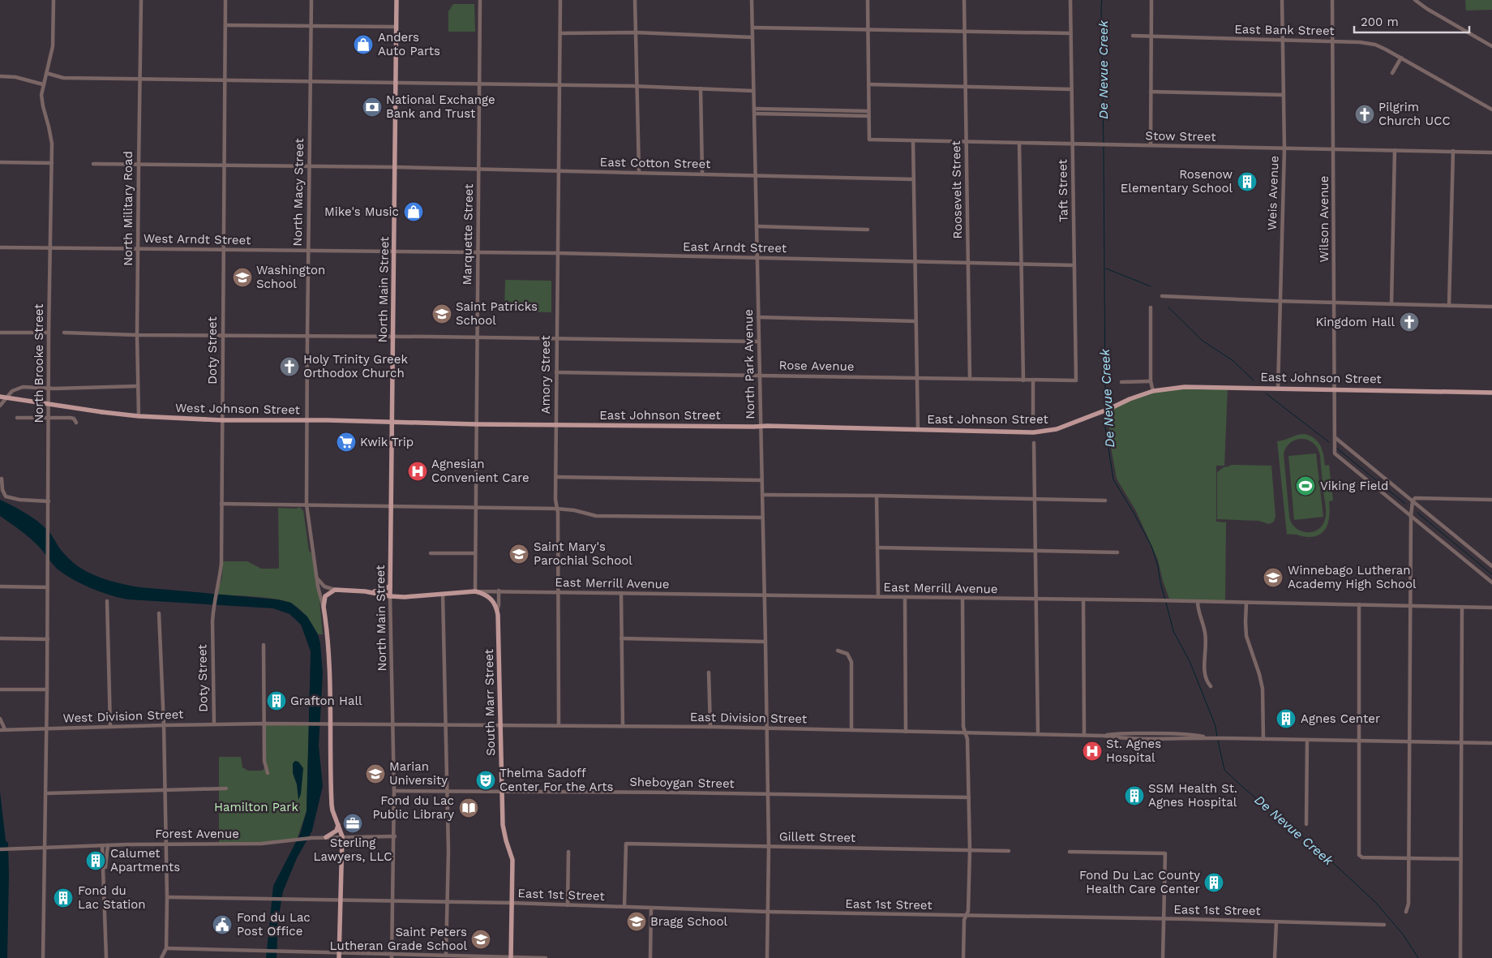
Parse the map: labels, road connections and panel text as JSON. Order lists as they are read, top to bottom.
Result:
{
  "streets": {
    "main road": [
      "North Macy Street",
      "North Main Street",
      "East Johnson Street",
      "West Johnson Street",
      "East Merrill Avenue",
      "South Marr Street"
    ],
    "street": [
      "East Bank Street",
      "Stow Street",
      "East Cotton Street",
      "Roosevelt Street",
      "Taft Street",
      "Weis Avenue",
      "North Military Road",
      "Wilson Avenue",
      "Marquette Street",
      "West Arndt Street",
      "East Arndt Street",
      "Doty Street",
      "North Brooke Street",
      "North Park Avenue",
      "Rose Avenue",
      "Amory Street",
      "West Division Street",
      "East Division Street",
      "Sheboygan Street",
      "Forest Avenue",
      "Gillett Street",
      "East 1st Street"
    ]
  },
  "crossings": [
    ["East Bank Street", "Weis Avenue"],
    ["East Bank Street", "Wilson Avenue"],
    ["Stow Street", "Roosevelt Street"],
    ["Stow Street", "Taft Street"],
    ["Stow Street", "Weis Avenue"],
    ["Stow Street", "Wilson Avenue"],
    ["East Cotton Street", "North Macy Street"],
    ["East Cotton Street", "North Military Road"],
    ["East Cotton Street", "Marquette Street"],
    ["East Cotton Street", "North Main Street"],
    ["East Cotton Street", "Doty Street"],
    ["East Cotton Street", "North Park Avenue"],
    ["East Cotton Street", "Amory Street"],
    ["Roosevelt Street", "East Arndt Street"],
    ["Roosevelt Street", "Rose Avenue"],
    ["Taft Street", "East Arndt Street"],
    ["Taft Street", "Rose Avenue"],
    ["North Macy Street", "West Arndt Street"],
    ["North Macy Street", "West Johnson Street"],
    ["North Macy Street", "West Division Street"],
    ["North Macy Street", "Forest Avenue"],
    ["North Macy Street", "East 1st Street"],
    ["Weis Avenue", "East Johnson Street"],
    ["North Military Road", "West Arndt Street"],
    ["North Military Road", "West Johnson Street"],
    ["Wilson Avenue", "East Johnson Street"],
    ["Marquette Street", "East Arndt Street"],
    ["Marquette Street", "East Johnson Street"],
    ["Marquette Street", "West Johnson Street"],
    ["Marquette Street", "East Merrill Avenue"],
    ["West Arndt Street", "East Arndt Street"],
    ["West Arndt Street", "North Main Street"],
    ["West Arndt Street", "Doty Street"],
    ["West Arndt Street", "North Brooke Street"],
    ["East Arndt Street", "North Main Street"],
    ["East Arndt Street", "North Park Avenue"],
    ["East Arndt Street", "Amory Street"],
    ["North Main Street", "West Johnson Street"],
    ["North Main Street", "East Merrill Avenue"],
    ["North Main Street", "West Division Street"],
    ["North Main Street", "East Division Street"],
    ["North Main Street", "Sheboygan Street"],
    ["North Main Street", "Forest Avenue"],
    ["North Main Street", "East 1st Street"],
    ["Doty Street", "West Johnson Street"],
    ["Doty Street", "West Division Street"],
    ["North Brooke Street", "West Division Street"],
    ["North Brooke Street", "Forest Avenue"],
    ["North Park Avenue", "Rose Avenue"],
    ["North Park Avenue", "East Johnson Street"],
    ["North Park Avenue", "East Merrill Avenue"],
    ["North Park Avenue", "East Division Street"],
    ["North Park Avenue", "Sheboygan Street"],
    ["North Park Avenue", "Gillett Street"],
    ["North Park Avenue", "East 1st Street"],
    ["Rose Avenue", "Amory Street"],
    ["Amory Street", "East Johnson Street"],
    ["Amory Street", "East Merrill Avenue"],
    ["Amory Street", "East Division Street"],
    ["East Johnson Street", "West Johnson Street"],
    ["East Merrill Avenue", "South Marr Street"],
    ["South Marr Street", "East Division Street"],
    ["South Marr Street", "Sheboygan Street"],
    ["South Marr Street", "East 1st Street"],
    ["West Division Street", "East Division Street"],
    ["Gillett Street", "East 1st Street"]
  ],
  "water": ["De Nevue Creek"],
  "parks": ["Hamilton Park"],
  "places": {
    "shop": ["Anders Auto Parts", "Mike's Music"],
    "bank": ["National Exchange Bank and Trust"],
    "church": ["Pilgrim Church UCC", "Kingdom Hall", "Holy Trinity Greek Orthodox Church"],
    "building": [
      "Rosenow Elementary School",
      "Grafton Hall",
      "Agnes Center",
      "SSM Health St. Agnes Hospital",
      "Calumet Apartments",
      "Fond Du Lac County Health Care Center",
      "Fond du Lac Station"
    ],
    "school or university": [
      "Washington School",
      "Saint Patricks School",
      "Saint Mary's Parochial School",
      "Winnebago Lutheran Academy High School",
      "Marian University",
      "Bragg School",
      "Saint Peters Lutheran Grade School"
    ],
    "supermarket": ["Kwik Trip"],
    "hospital": ["Agnesian Convenient Care", "St. Agnes Hospital"],
    "sports": ["Viking Field"],
    "theatre": ["Thelma Sadoff Center For the Arts"],
    "library": ["Fond du Lac Public Library"],
    "office": ["Sterling Lawyers, LLC"],
    "public building": ["Fond du Lac Post Office"]
  },
  "scale_bar": "200 m"
}
